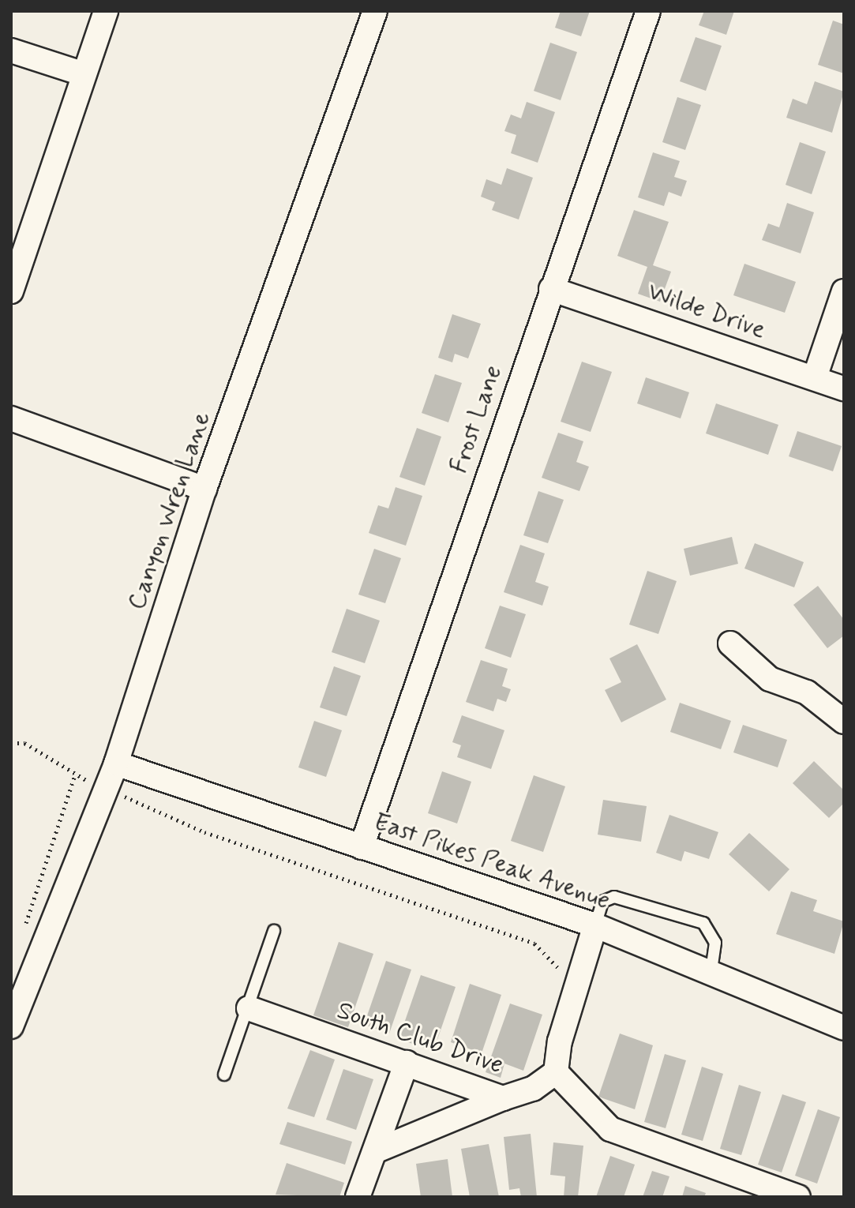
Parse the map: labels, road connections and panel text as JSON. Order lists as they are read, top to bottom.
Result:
{
  "streets": {
    "street": [
      "Wilde Drive",
      "Frost Lane",
      "Canyon Wren Lane",
      "East Pikes Peak Avenue",
      "South Club Drive"
    ]
  },
  "crossings": [
    ["Wilde Drive", "Frost Lane"],
    ["Frost Lane", "East Pikes Peak Avenue"],
    ["Canyon Wren Lane", "East Pikes Peak Avenue"]
  ]
}
